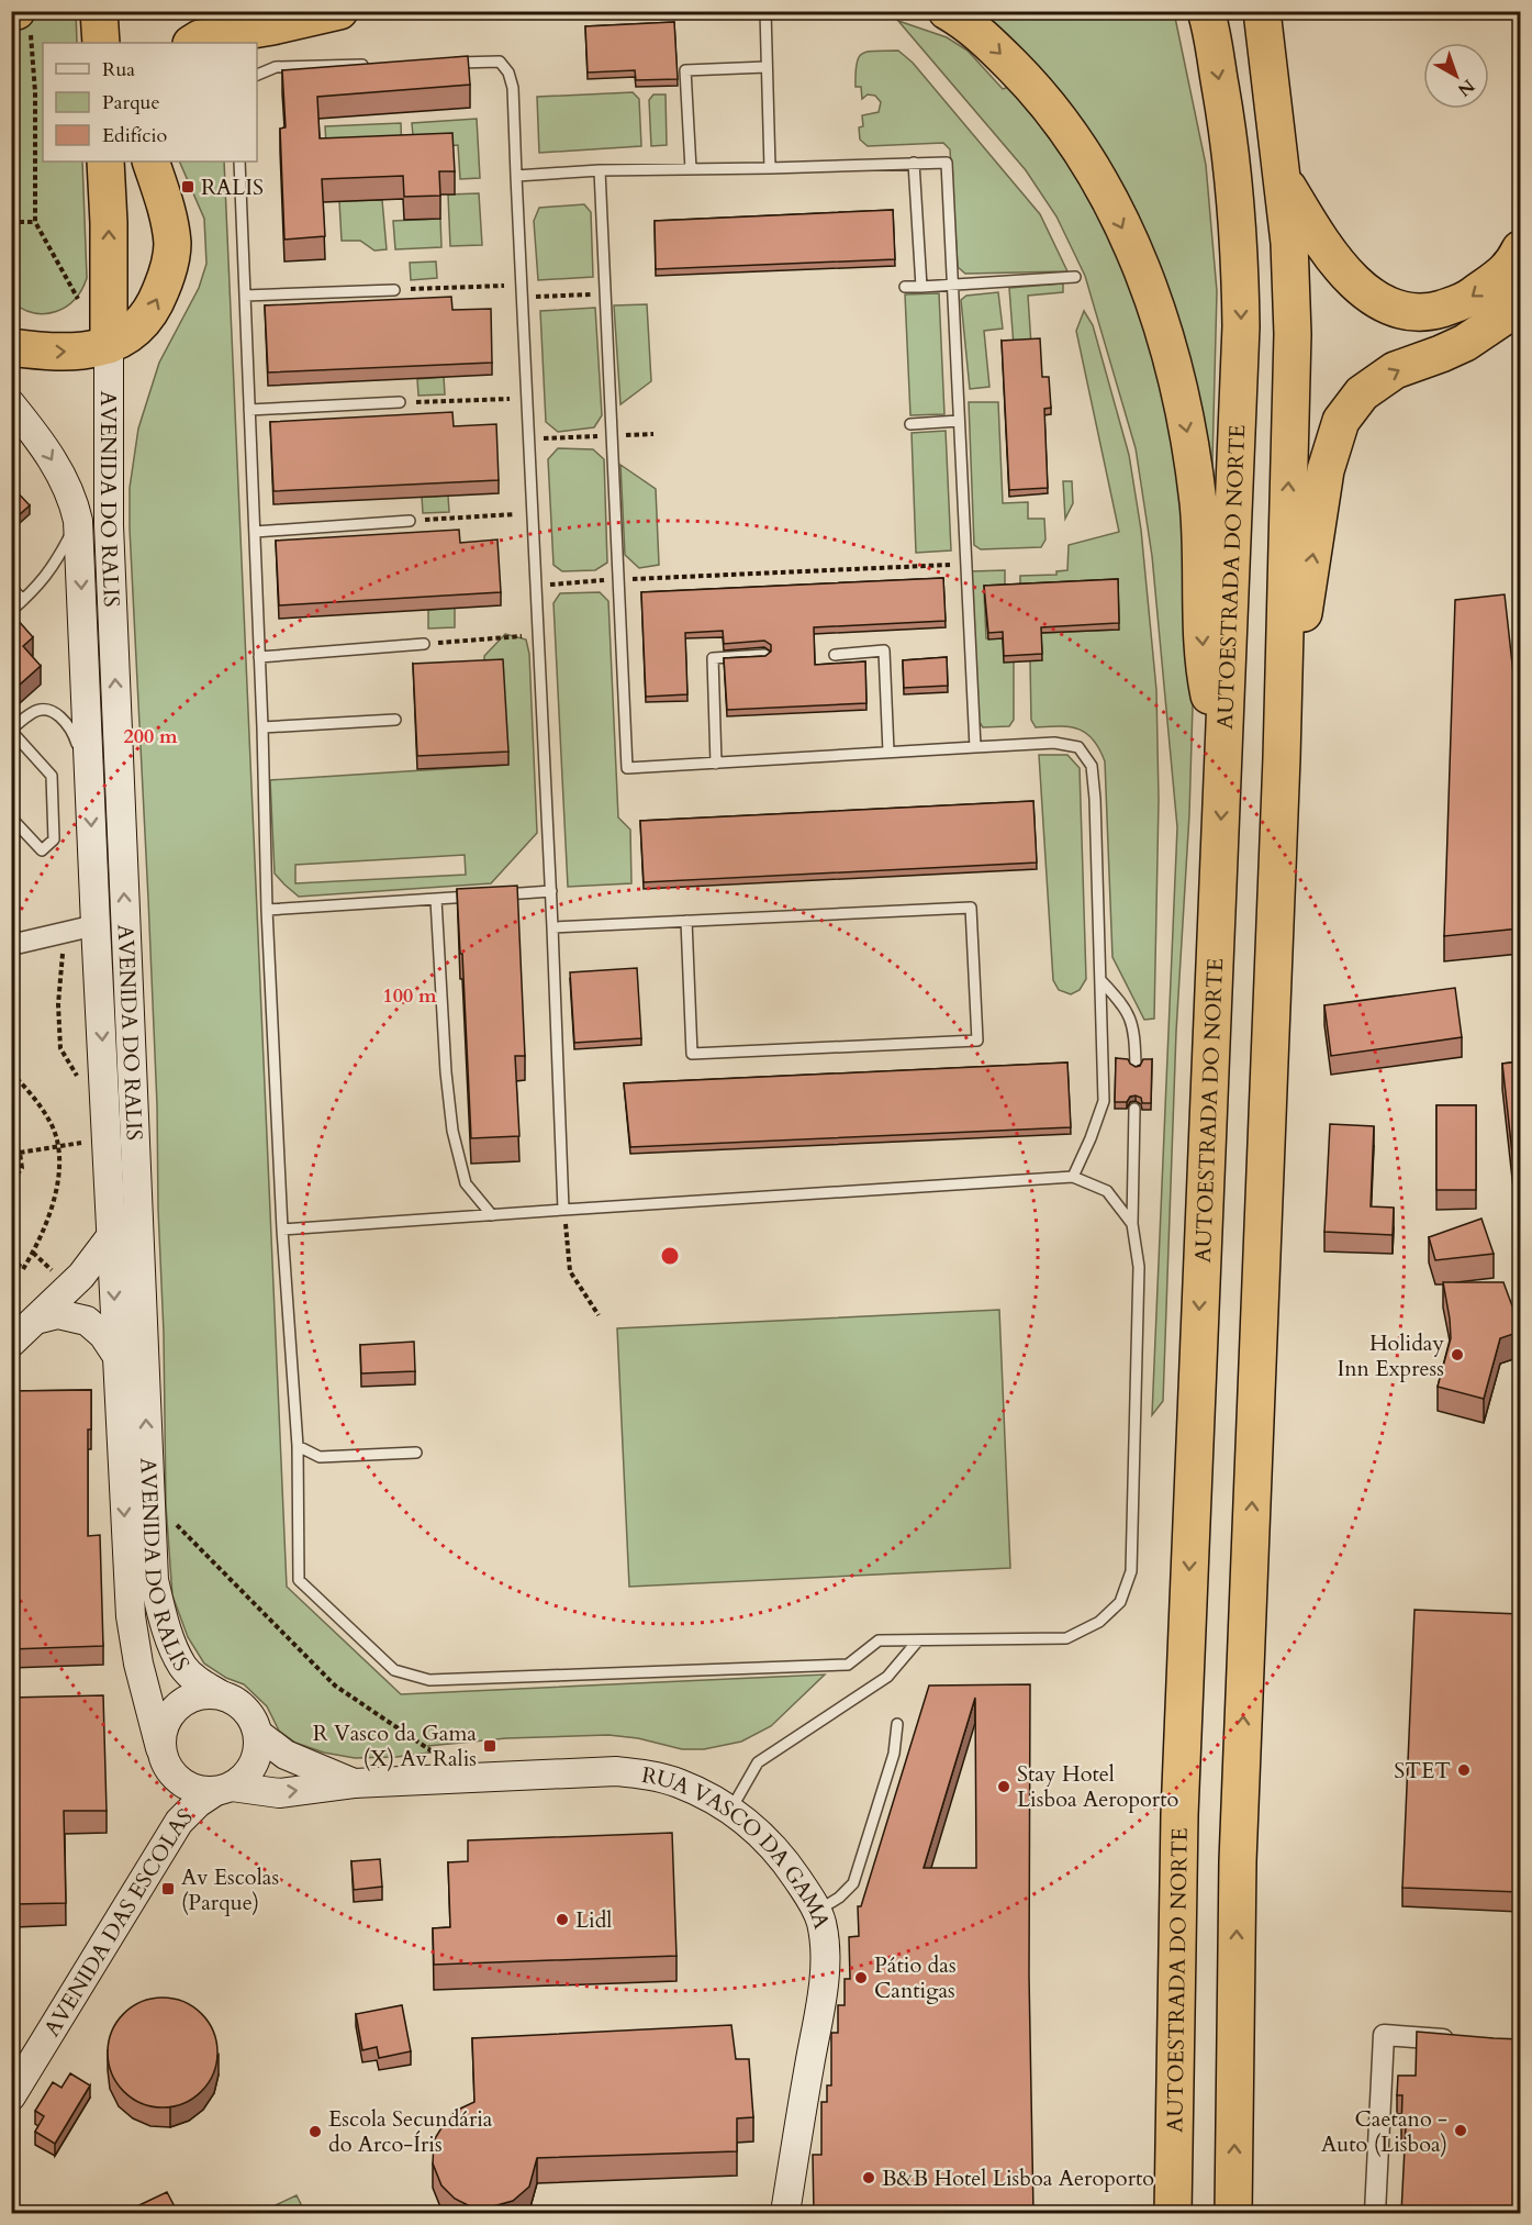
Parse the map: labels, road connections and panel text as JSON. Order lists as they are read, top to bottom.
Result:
{
  "streets": {
    "highway": ["AUTOESTRADA DO NORTE"],
    "street": ["AVENIDA DO RALIS", "RUA VASCO DA GAMA", "AVENIDA DAS ESCOLAS"]
  },
  "crossings": [
    ["AVENIDA DO RALIS", "RUA VASCO DA GAMA"],
    ["AVENIDA DO RALIS", "AVENIDA DAS ESCOLAS"],
    ["RUA VASCO DA GAMA", "AVENIDA DAS ESCOLAS"]
  ],
  "places": {
    "transit": ["RALIS", "R Vasco da Gama (X) Av Ralis", "Av Escolas (Parque)"],
    "other": [
      "Holiday Inn Express",
      "STET",
      "Stay Hotel Lisboa Aeroporto",
      "Lidl",
      "Pátio das Cantigas",
      "Caetano - Auto (Lisboa)",
      "Escola Secundária do Arco-Íris",
      "B&B Hotel Lisboa Aeroporto"
    ]
  },
  "legend": ["Rua", "Parque", "Edifício"],
  "north": "bottom right",
  "rings": ["200 m", "100 m"]
}
